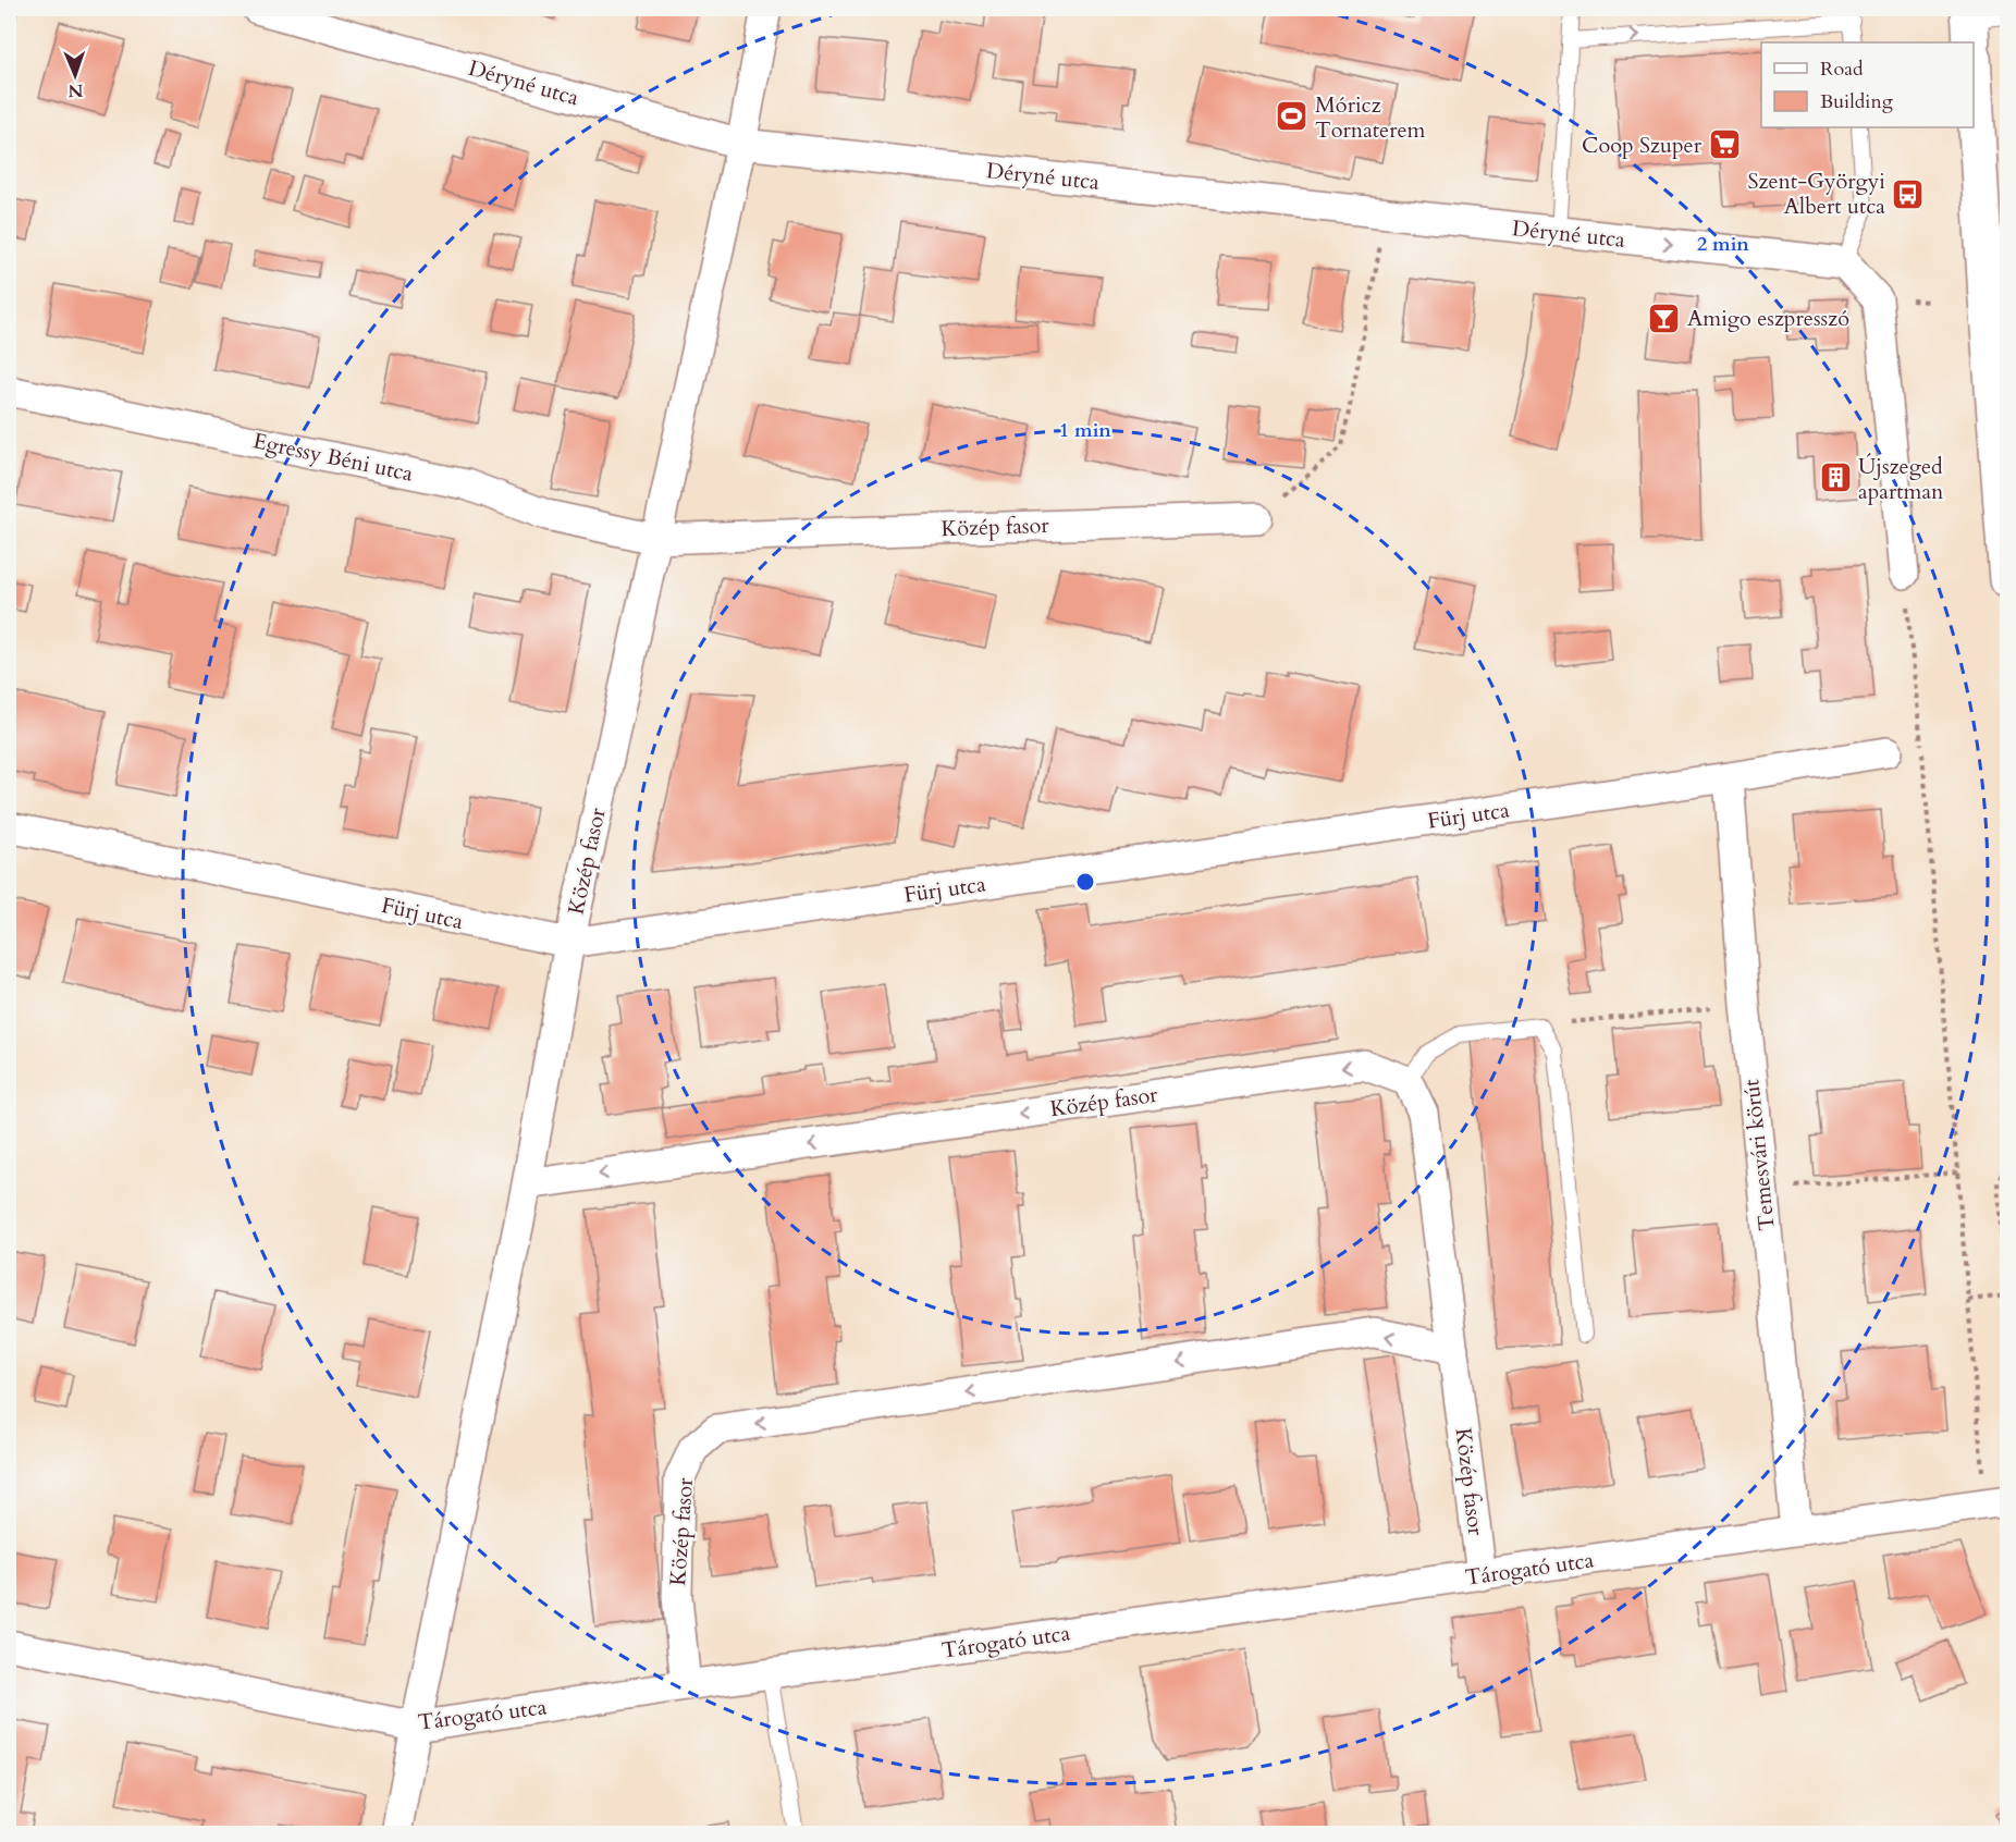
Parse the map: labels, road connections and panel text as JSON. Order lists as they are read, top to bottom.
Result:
{
  "streets": {
    "street": [
      "Déryné utca",
      "Egressy Béni utca",
      "Közép fasor",
      "Fürj utca",
      "Temesvári körút",
      "Tárogató utca"
    ]
  },
  "crossings": [
    ["Déryné utca", "Közép fasor"],
    ["Egressy Béni utca", "Közép fasor"],
    ["Közép fasor", "Fürj utca"],
    ["Közép fasor", "Tárogató utca"],
    ["Fürj utca", "Temesvári körút"],
    ["Temesvári körút", "Tárogató utca"]
  ],
  "one_way": ["Közép fasor"],
  "places": {
    "sports": ["Móricz Tornaterem"],
    "supermarket": ["Coop Szuper"],
    "bus stop": ["Szent-Györgyi Albert utca"],
    "bar": ["Amigo eszpresszó"],
    "building": ["Újszeged apartman"]
  },
  "legend": ["Road", "Building"],
  "north": "bottom",
  "rings": ["2 min", "1 min"]
}
